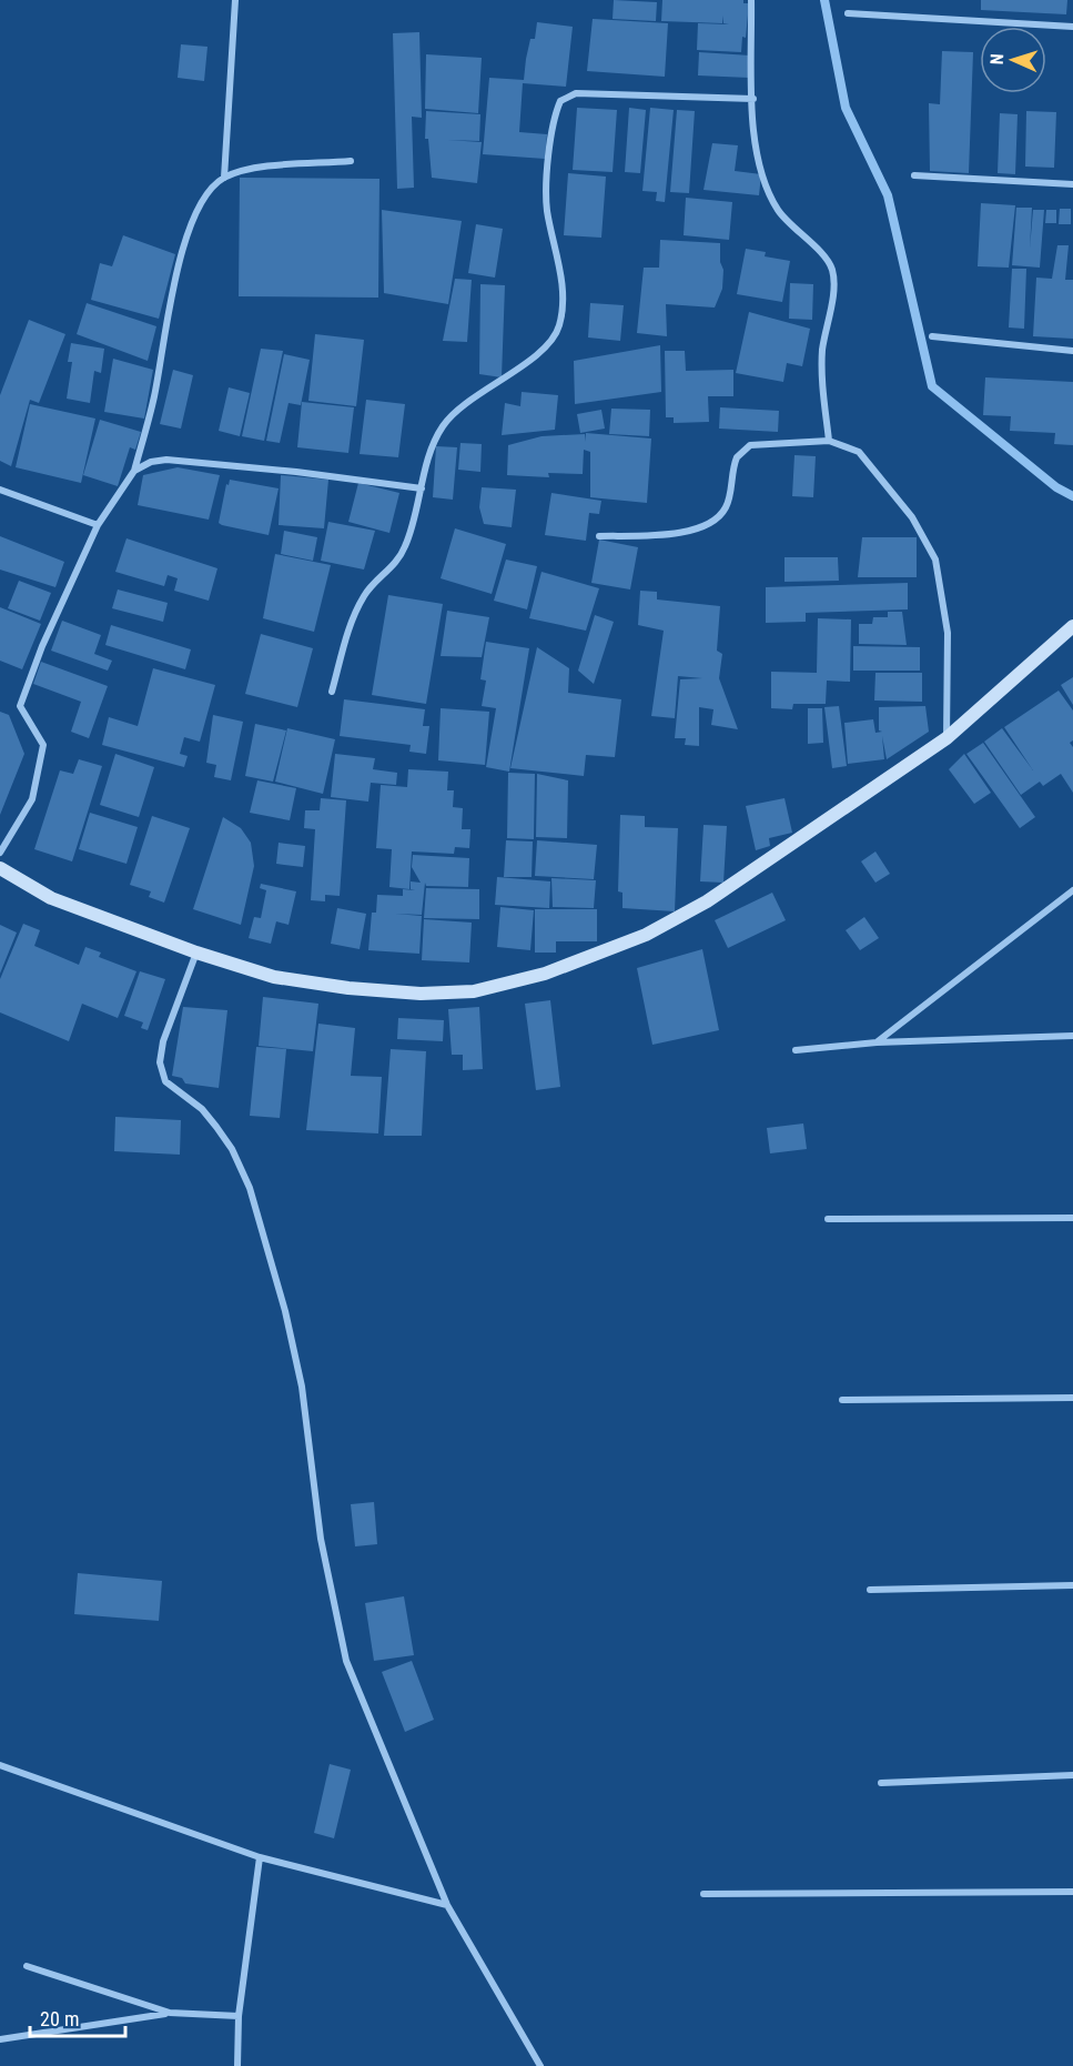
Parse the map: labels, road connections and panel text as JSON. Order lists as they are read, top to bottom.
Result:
{
  "scale_bar": "20 m",
  "north": "left"
}
